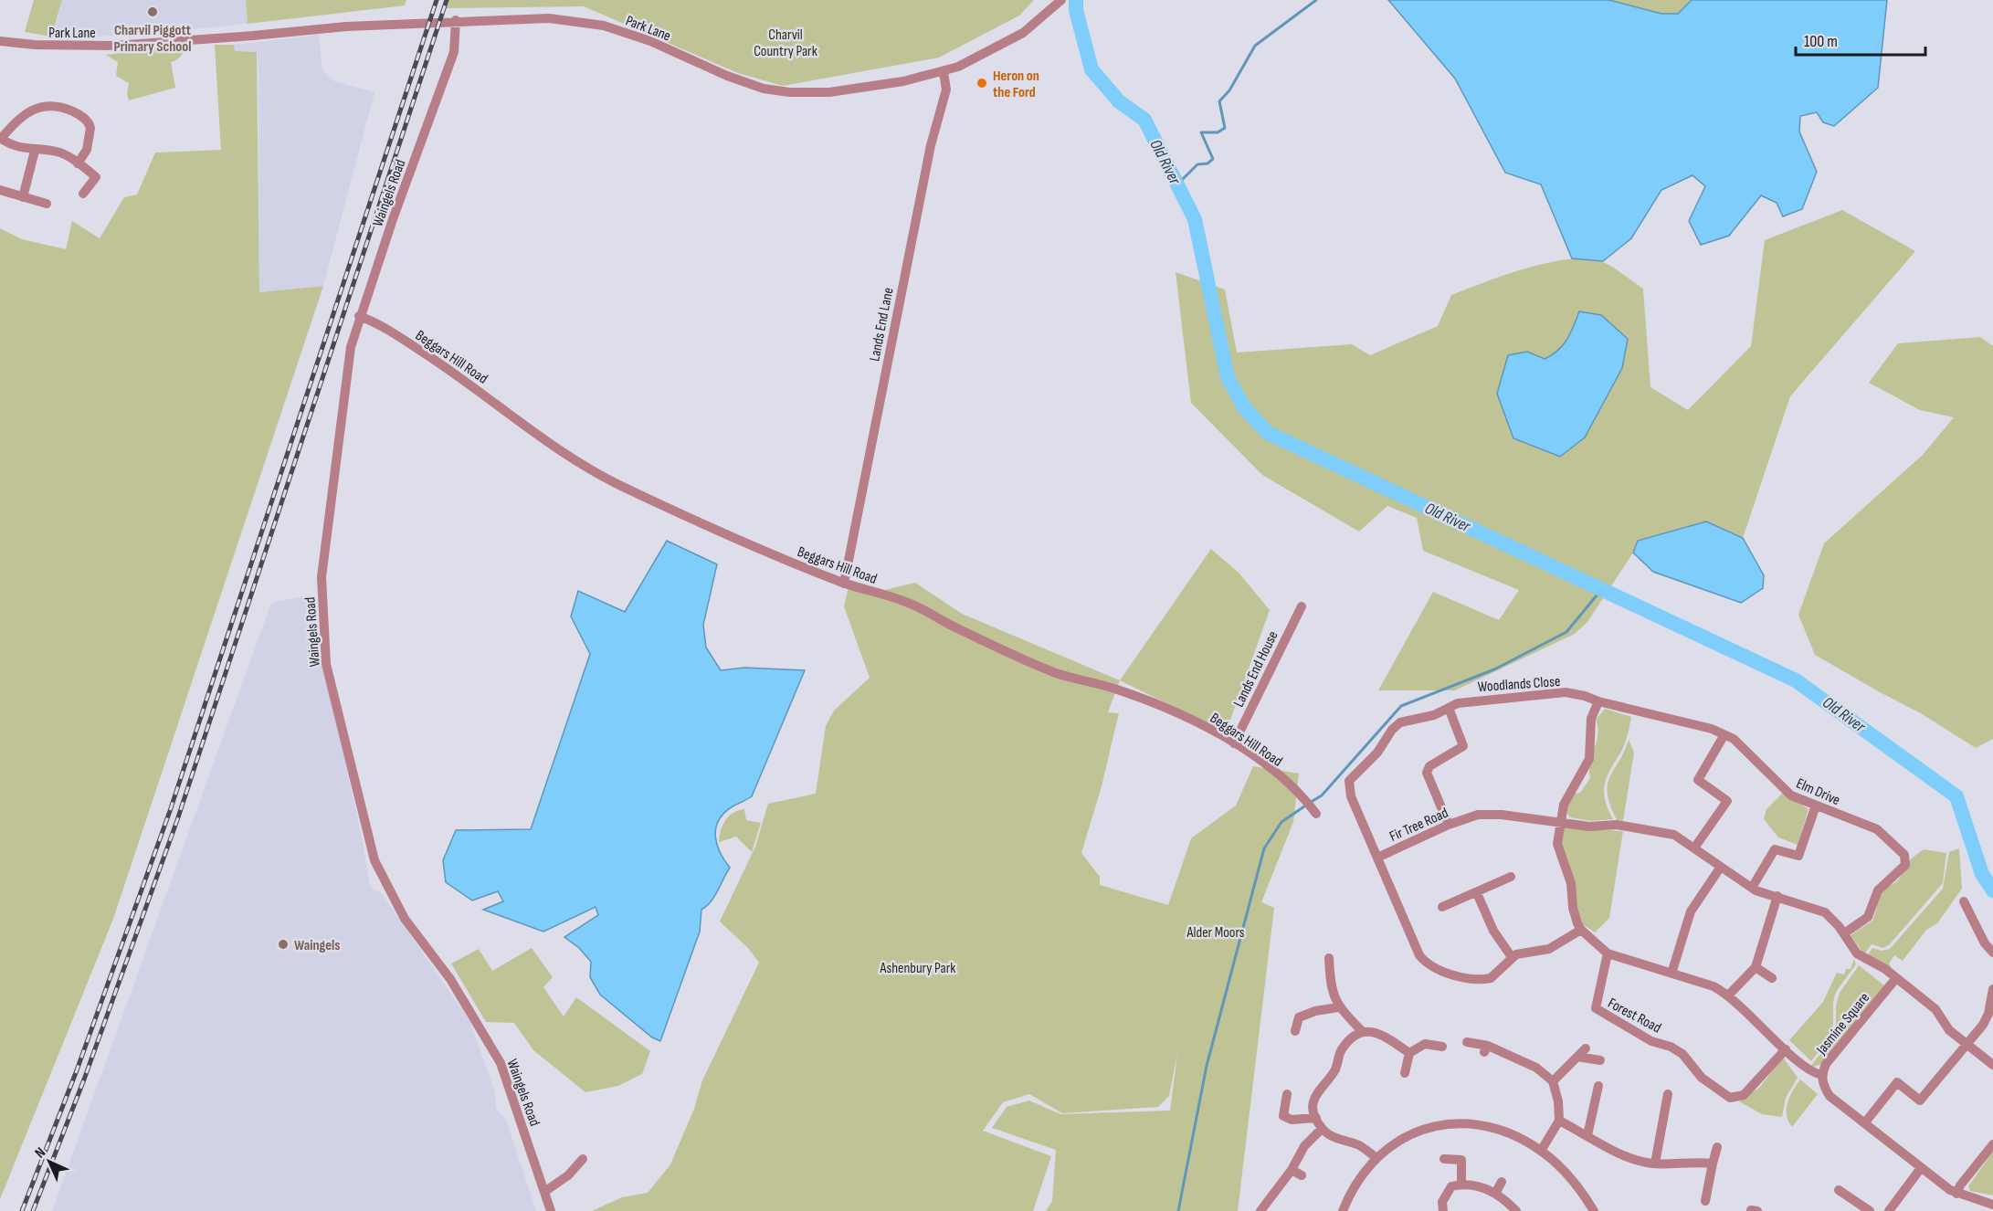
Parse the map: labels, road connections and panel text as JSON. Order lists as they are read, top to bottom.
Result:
{
  "streets": {
    "street": [
      "Park Lane",
      "Waingels Road",
      "Lands End Lane",
      "Beggars Hill Road",
      "Lands End House",
      "Woodlands Close",
      "Elm Drive",
      "Fir Tree Road",
      "Forest Road",
      "Jasmine Square"
    ]
  },
  "crossings": [
    ["Park Lane", "Waingels Road"],
    ["Park Lane", "Lands End Lane"],
    ["Waingels Road", "Beggars Hill Road"],
    ["Lands End Lane", "Beggars Hill Road"],
    ["Beggars Hill Road", "Lands End House"],
    ["Woodlands Close", "Elm Drive"],
    ["Woodlands Close", "Fir Tree Road"]
  ],
  "water": ["Old River"],
  "parks": ["Charvil Country Park", "Alder Moors", "Ashenbury Park"],
  "places": ["Charvil Piggott Primary School", "Heron on the Ford", "Waingels"],
  "scale_bar": "100 m",
  "north": "top left"
}
